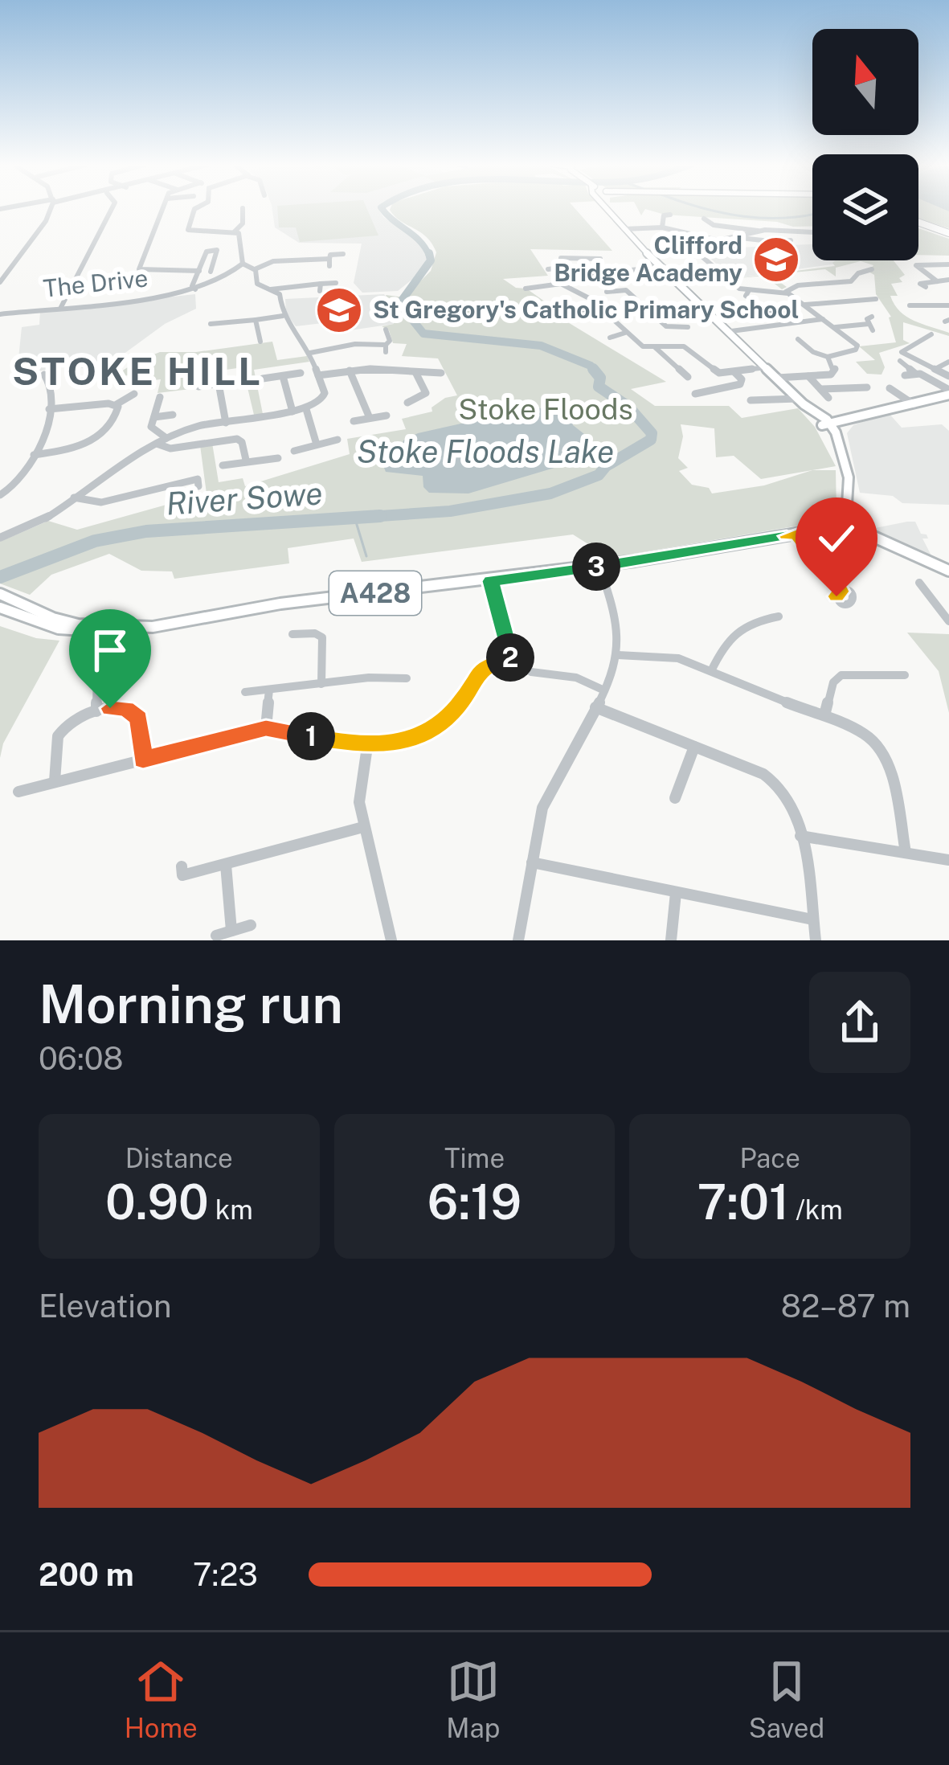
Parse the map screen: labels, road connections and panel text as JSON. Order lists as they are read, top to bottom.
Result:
{
  "streets": {
    "main road": ["A428"],
    "street": ["The Drive"]
  },
  "districts": ["STOKE HILL"],
  "water": ["Stoke Floods Lake", "River Sowe"],
  "parks": ["Stoke Floods"],
  "places": {
    "school or university": ["Clifford Bridge Academy", "St Gregory's Catholic Primary School"]
  },
  "north": "top",
  "page": {
    "pins": ["3", "2", "1"],
    "heading": ["Morning run", "06:08"],
    "stats": [
      ["Distance", "0.90 km"],
      ["Time", "6:19"],
      ["Pace", "7:01 /km"]
    ],
    "chart": ["Elevation", "82–87 m"],
    "list": [
      {
        "name": "200 m",
        "note": "7:23"
      }
    ],
    "tabs": ["Home", "Map", "Saved"]
  }
}
